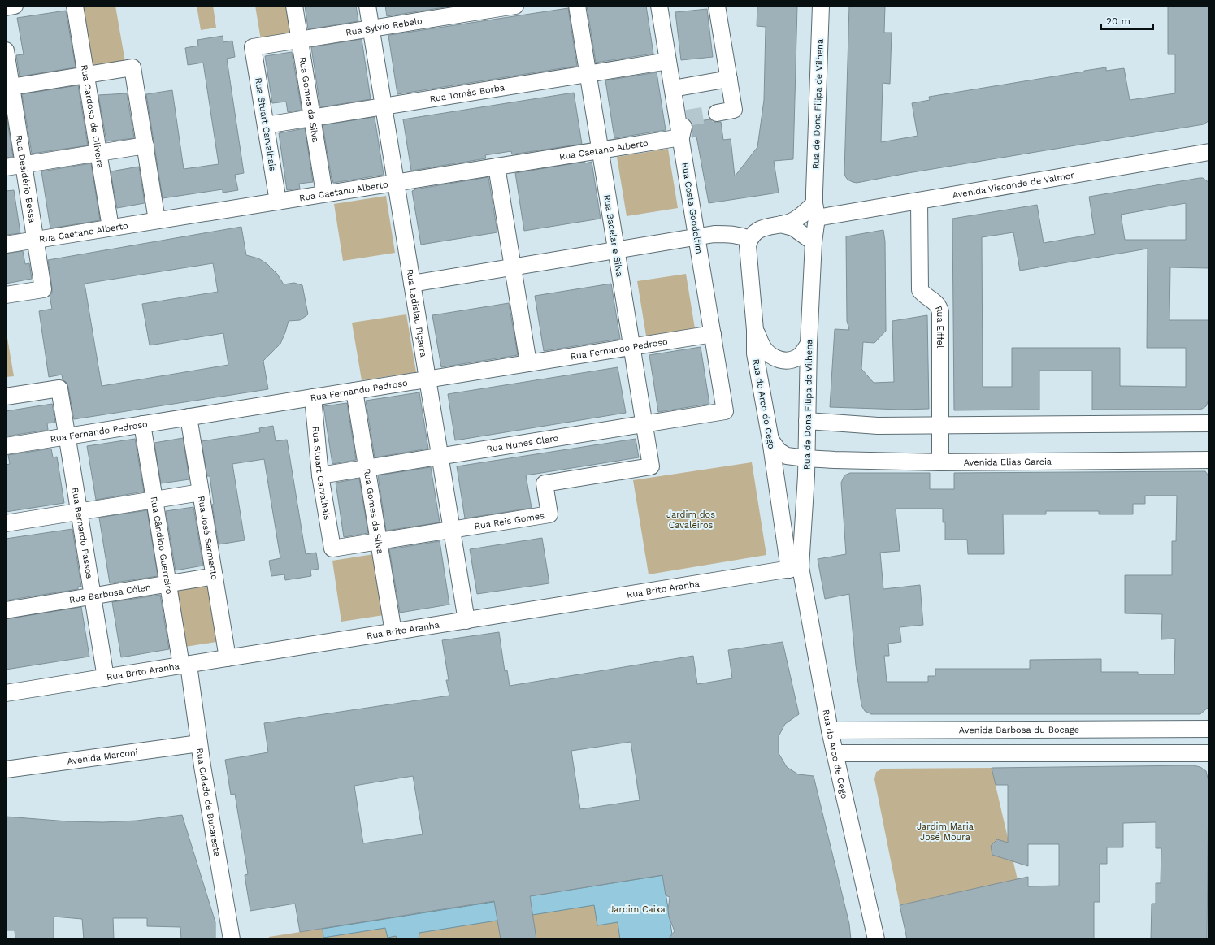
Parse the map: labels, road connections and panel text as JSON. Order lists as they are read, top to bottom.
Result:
{
  "streets": {
    "street": [
      "Rua Sylvio Rebelo",
      "Rua Tomás Borba",
      "Rua Gomes da Silva",
      "Rua de Dona Filipa de Vilhena",
      "Rua Cardoso de Oliveira",
      "Rua Stuart Carvalhais",
      "Rua Caetano Alberto",
      "Rua Desidério Bessa",
      "Avenida Visconde de Valmor",
      "Rua Costa Goodolfim",
      "Rua Bacelar e Silva",
      "Rua Ladislau Piçarra",
      "Rua Eiffel",
      "Rua Fernando Pedroso",
      "Rua do Arco do Cego",
      "Rua Nunes Claro",
      "Avenida Elias Garcia",
      "Rua Reis Gomes",
      "Rua Bernardo Passos",
      "Rua José Sarmento",
      "Rua Cândido Guerreiro",
      "Rua Brito Aranha",
      "Rua Barbosa Cólen",
      "Avenida Barbosa du Bocage",
      "Rua do Arco de Cego",
      "Avenida Marconi",
      "Rua Cidade de Bucareste"
    ]
  },
  "crossings": [
    ["Rua Sylvio Rebelo", "Rua Gomes da Silva"],
    ["Rua Sylvio Rebelo", "Rua Stuart Carvalhais"],
    ["Rua Sylvio Rebelo", "Rua Ladislau Piçarra"],
    ["Rua Tomás Borba", "Rua Gomes da Silva"],
    ["Rua Tomás Borba", "Rua Stuart Carvalhais"],
    ["Rua Tomás Borba", "Rua Costa Goodolfim"],
    ["Rua Tomás Borba", "Rua Bacelar e Silva"],
    ["Rua Tomás Borba", "Rua Ladislau Piçarra"],
    ["Rua Gomes da Silva", "Rua Caetano Alberto"],
    ["Rua Gomes da Silva", "Rua Fernando Pedroso"],
    ["Rua Gomes da Silva", "Rua Nunes Claro"],
    ["Rua Gomes da Silva", "Rua Reis Gomes"],
    ["Rua Gomes da Silva", "Rua Brito Aranha"],
    ["Rua de Dona Filipa de Vilhena", "Avenida Visconde de Valmor"],
    ["Rua de Dona Filipa de Vilhena", "Rua do Arco do Cego"],
    ["Rua de Dona Filipa de Vilhena", "Avenida Elias Garcia"],
    ["Rua de Dona Filipa de Vilhena", "Rua Brito Aranha"],
    ["Rua de Dona Filipa de Vilhena", "Rua do Arco de Cego"],
    ["Rua Cardoso de Oliveira", "Rua Caetano Alberto"],
    ["Rua Stuart Carvalhais", "Rua Caetano Alberto"],
    ["Rua Stuart Carvalhais", "Rua Fernando Pedroso"],
    ["Rua Stuart Carvalhais", "Rua Nunes Claro"],
    ["Rua Stuart Carvalhais", "Rua Reis Gomes"],
    ["Rua Caetano Alberto", "Rua Desidério Bessa"],
    ["Rua Caetano Alberto", "Rua Costa Goodolfim"],
    ["Rua Caetano Alberto", "Rua Bacelar e Silva"],
    ["Rua Caetano Alberto", "Rua Ladislau Piçarra"],
    ["Avenida Visconde de Valmor", "Rua Eiffel"],
    ["Rua Costa Goodolfim", "Rua Fernando Pedroso"],
    ["Rua Costa Goodolfim", "Rua Nunes Claro"],
    ["Rua Bacelar e Silva", "Rua Fernando Pedroso"],
    ["Rua Bacelar e Silva", "Rua Nunes Claro"],
    ["Rua Bacelar e Silva", "Rua Reis Gomes"],
    ["Rua Ladislau Piçarra", "Rua Fernando Pedroso"],
    ["Rua Ladislau Piçarra", "Rua Nunes Claro"],
    ["Rua Ladislau Piçarra", "Rua Reis Gomes"],
    ["Rua Ladislau Piçarra", "Rua Brito Aranha"],
    ["Rua Eiffel", "Avenida Elias Garcia"],
    ["Rua Fernando Pedroso", "Rua Bernardo Passos"],
    ["Rua Fernando Pedroso", "Rua José Sarmento"],
    ["Rua Fernando Pedroso", "Rua Cândido Guerreiro"],
    ["Rua do Arco do Cego", "Avenida Elias Garcia"],
    ["Rua do Arco do Cego", "Rua Brito Aranha"],
    ["Rua do Arco do Cego", "Rua do Arco de Cego"],
    ["Rua Bernardo Passos", "Rua Brito Aranha"],
    ["Rua Bernardo Passos", "Rua Barbosa Cólen"],
    ["Rua José Sarmento", "Rua Brito Aranha"],
    ["Rua José Sarmento", "Rua Barbosa Cólen"],
    ["Rua Cândido Guerreiro", "Rua Brito Aranha"],
    ["Rua Cândido Guerreiro", "Rua Barbosa Cólen"],
    ["Rua Cândido Guerreiro", "Rua Cidade de Bucareste"],
    ["Rua Brito Aranha", "Rua do Arco de Cego"],
    ["Rua Brito Aranha", "Rua Cidade de Bucareste"],
    ["Avenida Barbosa du Bocage", "Rua do Arco de Cego"],
    ["Avenida Marconi", "Rua Cidade de Bucareste"]
  ],
  "parks": ["Jardim dos Cavaleiros", "Jardim Maria José Moura", "Jardim Caixa"],
  "scale_bar": "20 m"
}
